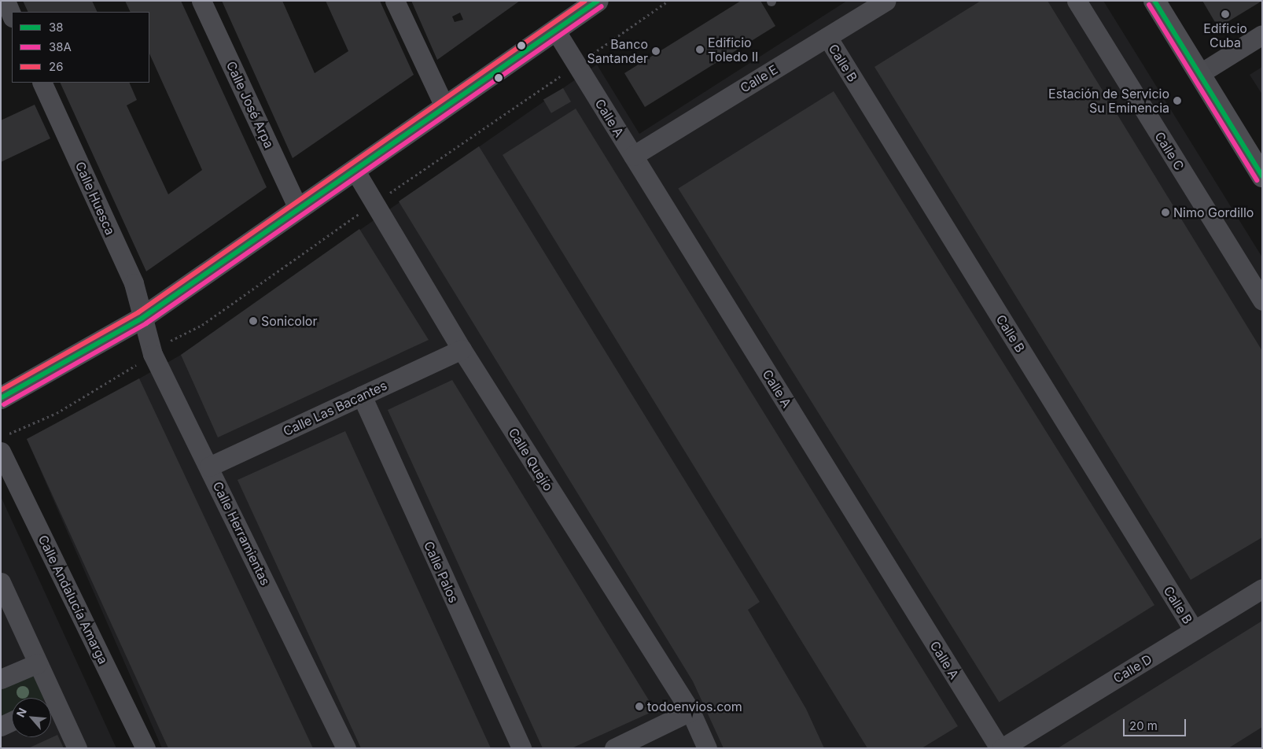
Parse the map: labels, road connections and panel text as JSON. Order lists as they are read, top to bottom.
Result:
{
  "streets": {
    "street": [
      "Calle B",
      "Calle E",
      "Calle José Arpa",
      "Calle A",
      "Calle C",
      "Calle Huesca",
      "Calle Las Bacantes",
      "Calle Quejío",
      "Calle Herramientas",
      "Calle Palos",
      "Calle Andalucía Amarga",
      "Calle D"
    ]
  },
  "crossings": [
    ["Calle B", "Calle E"],
    ["Calle B", "Calle D"],
    ["Calle E", "Calle A"],
    ["Calle A", "Calle D"],
    ["Calle Huesca", "Calle Herramientas"],
    ["Calle Las Bacantes", "Calle Quejío"],
    ["Calle Las Bacantes", "Calle Herramientas"],
    ["Calle Las Bacantes", "Calle Palos"]
  ],
  "places": [
    "Edificio Cuba",
    "Edificio Toledo II",
    "Banco Santander",
    "Estación de Servicio Su Eminencia",
    "Nimo Gordillo",
    "Sonicolor",
    "todoenvios.com"
  ],
  "lines": ["transit line 38", "transit line 26", "transit line 38A"],
  "legend": ["38", "38A", "26"],
  "scale_bar": "20 m",
  "north": "top left"
}
